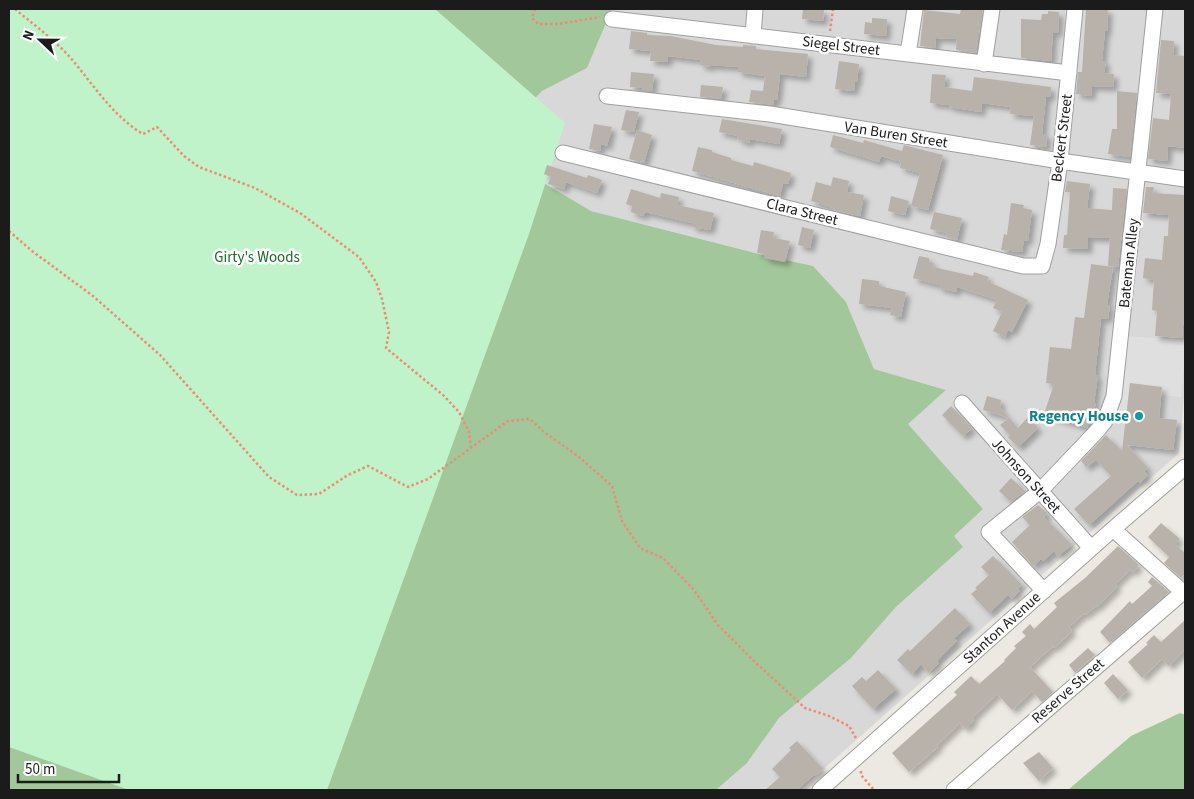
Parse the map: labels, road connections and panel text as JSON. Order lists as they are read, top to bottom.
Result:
{
  "streets": {
    "street": [
      "Siegel Street",
      "Van Buren Street",
      "Beckert Street",
      "Clara Street",
      "Bateman Alley",
      "Johnson Street",
      "Stanton Avenue",
      "Reserve Street"
    ]
  },
  "crossings": [
    ["Siegel Street", "Beckert Street"],
    ["Van Buren Street", "Beckert Street"],
    ["Van Buren Street", "Bateman Alley"],
    ["Beckert Street", "Clara Street"],
    ["Bateman Alley", "Johnson Street"],
    ["Bateman Alley", "Stanton Avenue"],
    ["Johnson Street", "Stanton Avenue"]
  ],
  "parks": ["Girty's Woods"],
  "places": ["Regency House"],
  "scale_bar": "50 m",
  "north": "left"
}
